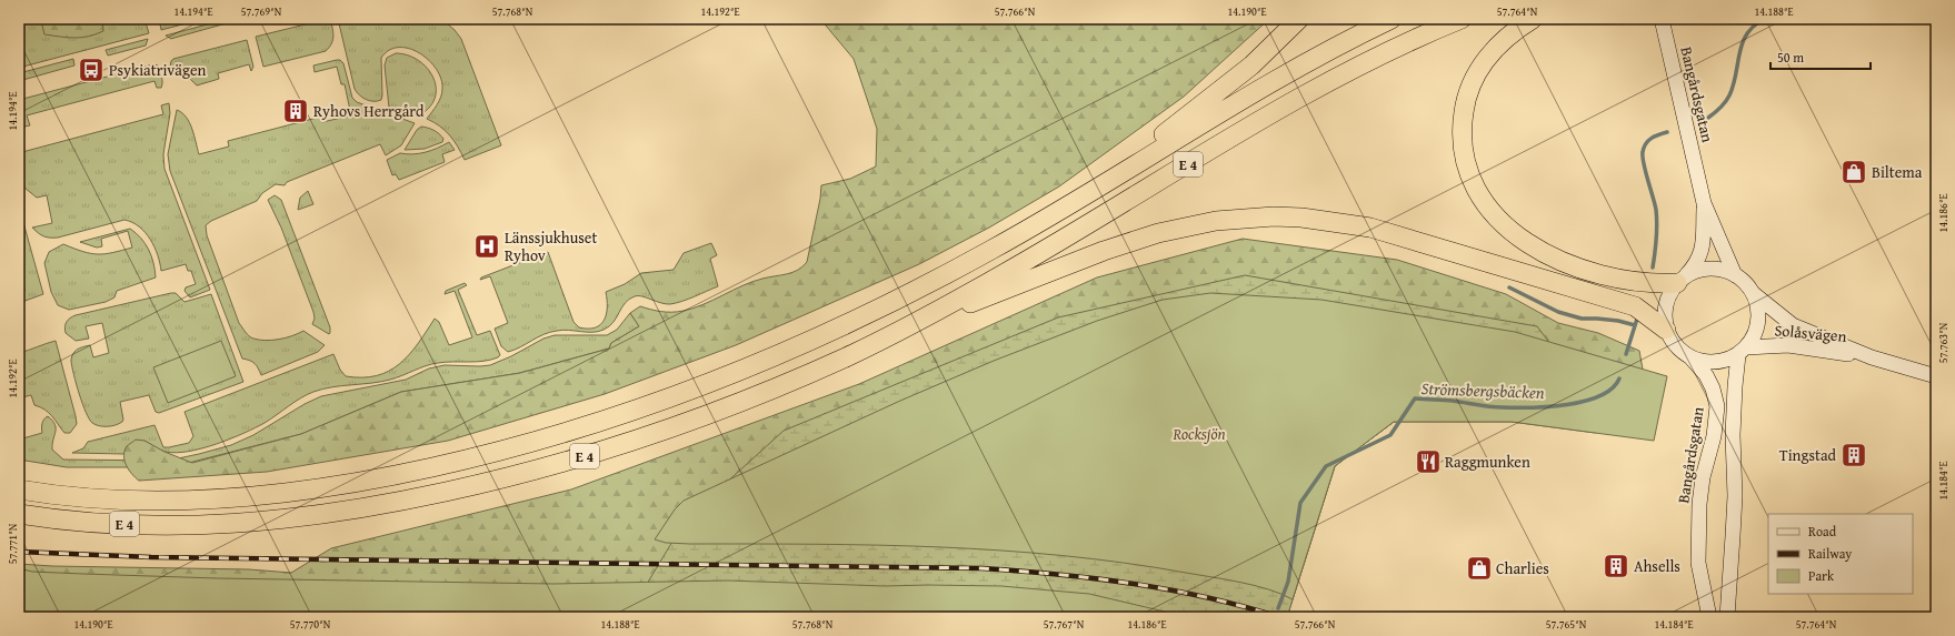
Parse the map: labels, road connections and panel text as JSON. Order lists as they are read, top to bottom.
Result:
{
  "streets": {
    "highway": ["E 4"],
    "main road": ["Bangårdsgatan", "Solåsvägen"]
  },
  "crossings": [
    ["Bangårdsgatan", "Solåsvägen"]
  ],
  "water": ["Strömsbergsbäcken"],
  "parks": ["Rocksjön"],
  "places": {
    "bus stop": ["Psykiatrivägen"],
    "building": ["Ryhovs Herrgård", "Tingstad", "Ahsells"],
    "shop": ["Biltema", "Charlies"],
    "hospital": ["Länssjukhuset Ryhov"],
    "restaurant": ["Raggmunken"]
  },
  "legend": ["Road", "Railway", "Park"],
  "scale_bar": "50 m",
  "coordinates": [
    "14.194°E",
    "57.769°N",
    "57.768°N",
    "14.192°E",
    "57.766°N",
    "14.190°E",
    "57.764°N",
    "14.188°E",
    "14.186°E",
    "57.763°N",
    "14.184°E",
    "57.771°N",
    "57.770°N",
    "57.767°N",
    "57.765°N"
  ]
}
